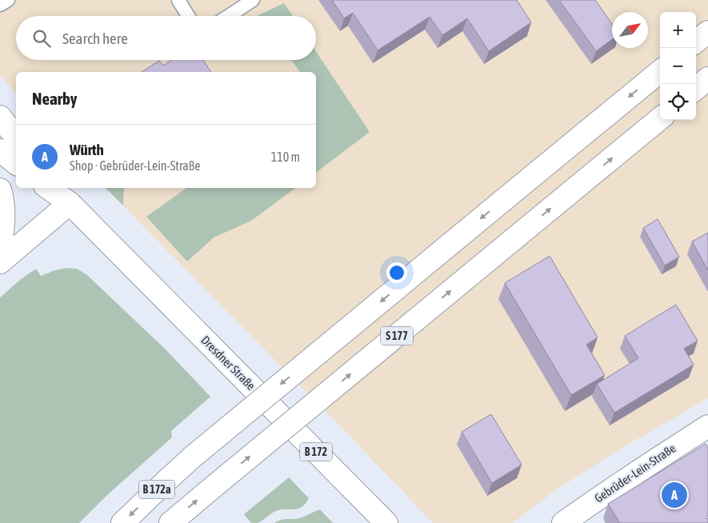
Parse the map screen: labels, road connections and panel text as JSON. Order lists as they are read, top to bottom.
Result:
{
  "streets": {
    "main road": [
      "S 177",
      "Dresdner Straße",
      "B 172",
      "Gebrüder-Lein-Straße",
      "B 172a"
    ]
  },
  "crossings": [
    ["S 177", "B 172a"]
  ],
  "north": "top right",
  "page": {
    "map_buttons": ["+", "−"],
    "search": "Search here",
    "heading": "Nearby",
    "list": [
      {
        "mark": "A",
        "name": "Würth",
        "note": "Shop · Gebrüder-Lein-Straße",
        "value": "110 m"
      }
    ],
    "pins": "A"
  }
}
